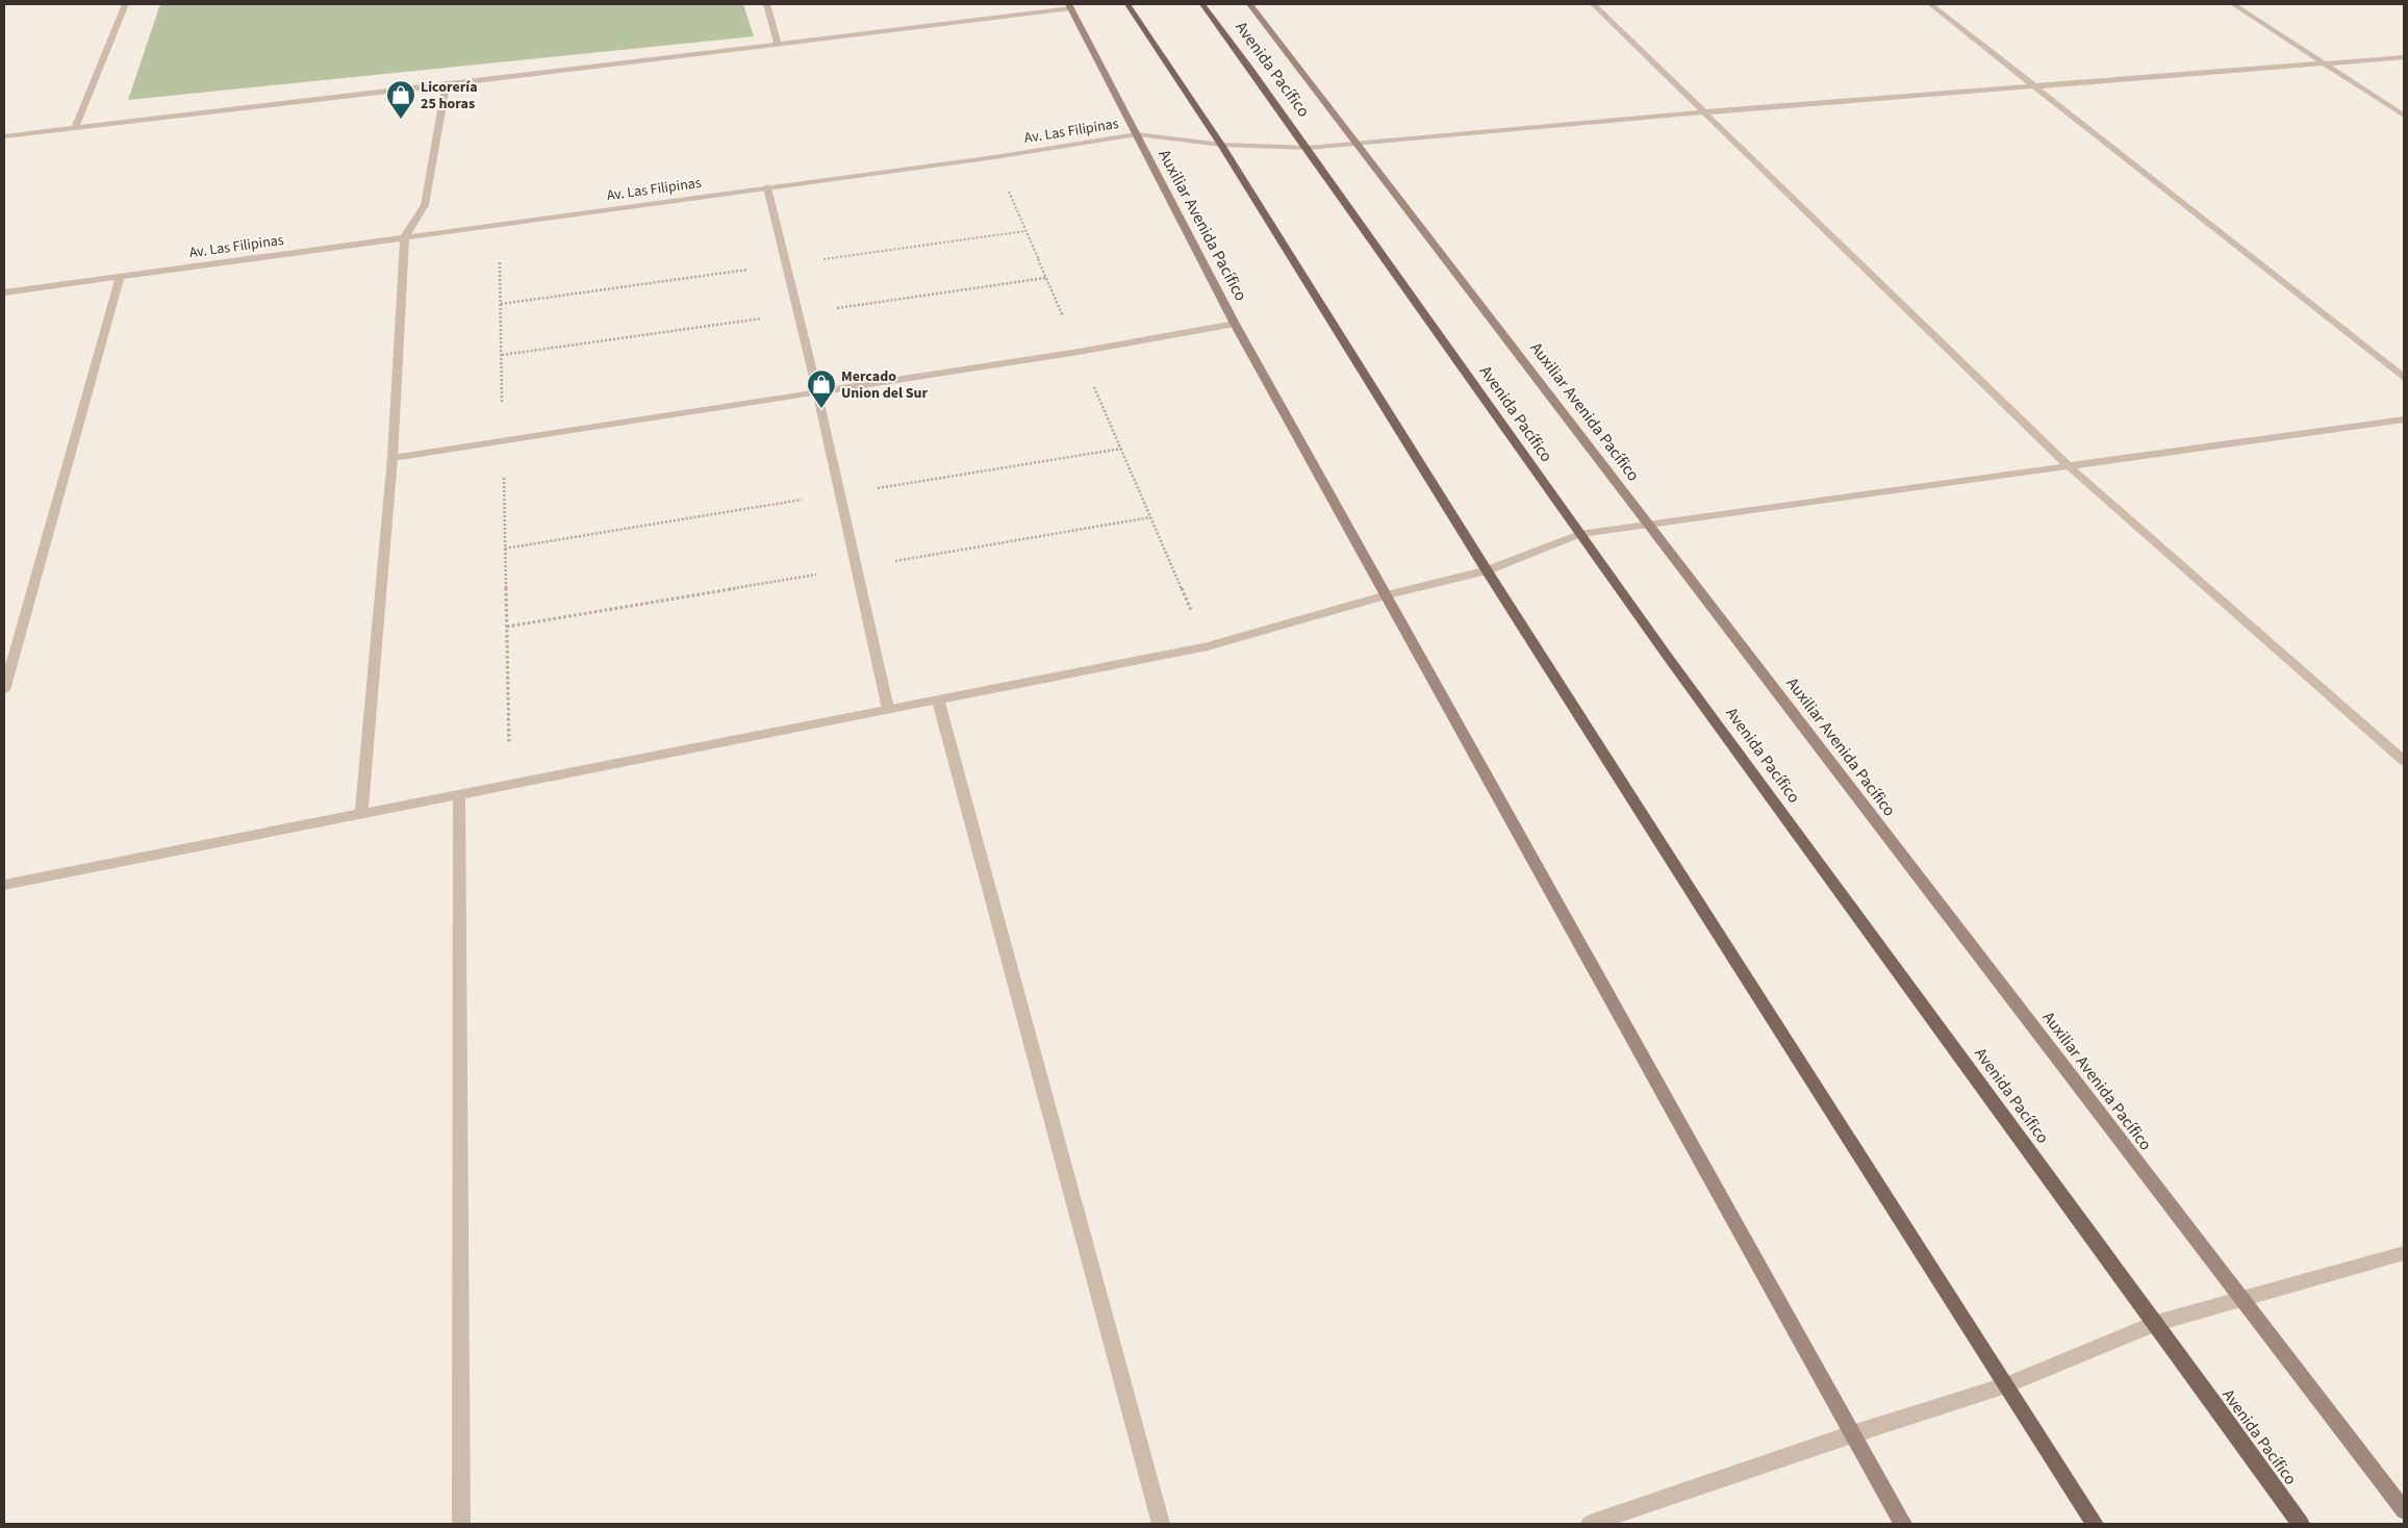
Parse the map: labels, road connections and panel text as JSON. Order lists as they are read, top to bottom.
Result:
{
  "streets": {
    "main road": ["Avenida Pacífico", "Auxiliar Avenida Pacífico"],
    "street": ["Av. Las Filipinas"]
  },
  "crossings": [
    ["Avenida Pacífico", "Av. Las Filipinas"],
    ["Av. Las Filipinas", "Auxiliar Avenida Pacífico"]
  ],
  "places": {
    "shop": ["Licorería 25 horas", "Mercado Union del Sur"]
  }
}
